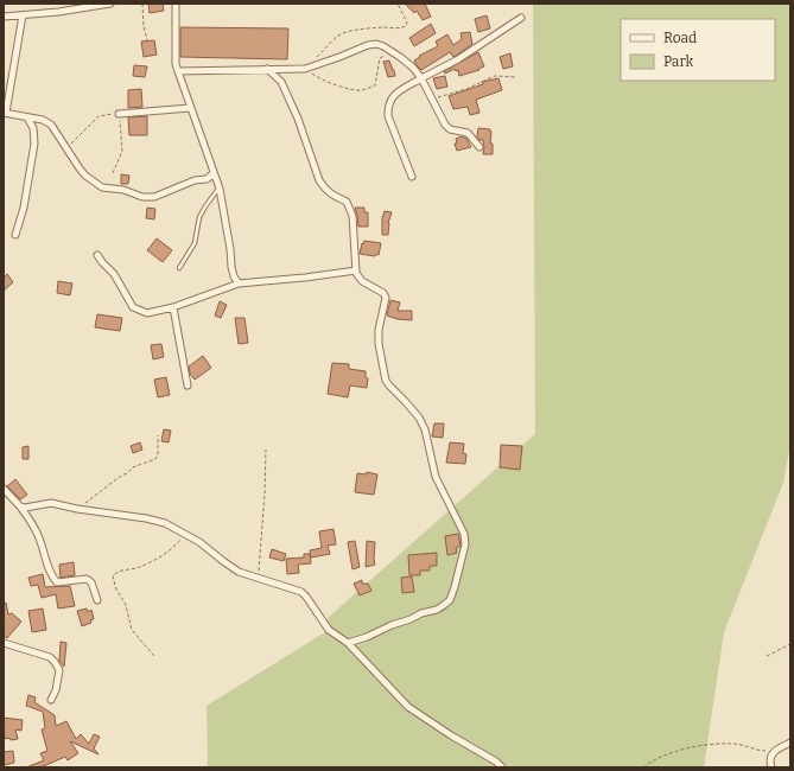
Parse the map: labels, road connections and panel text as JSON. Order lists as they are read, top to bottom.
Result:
{
  "legend": ["Road", "Park"]
}
